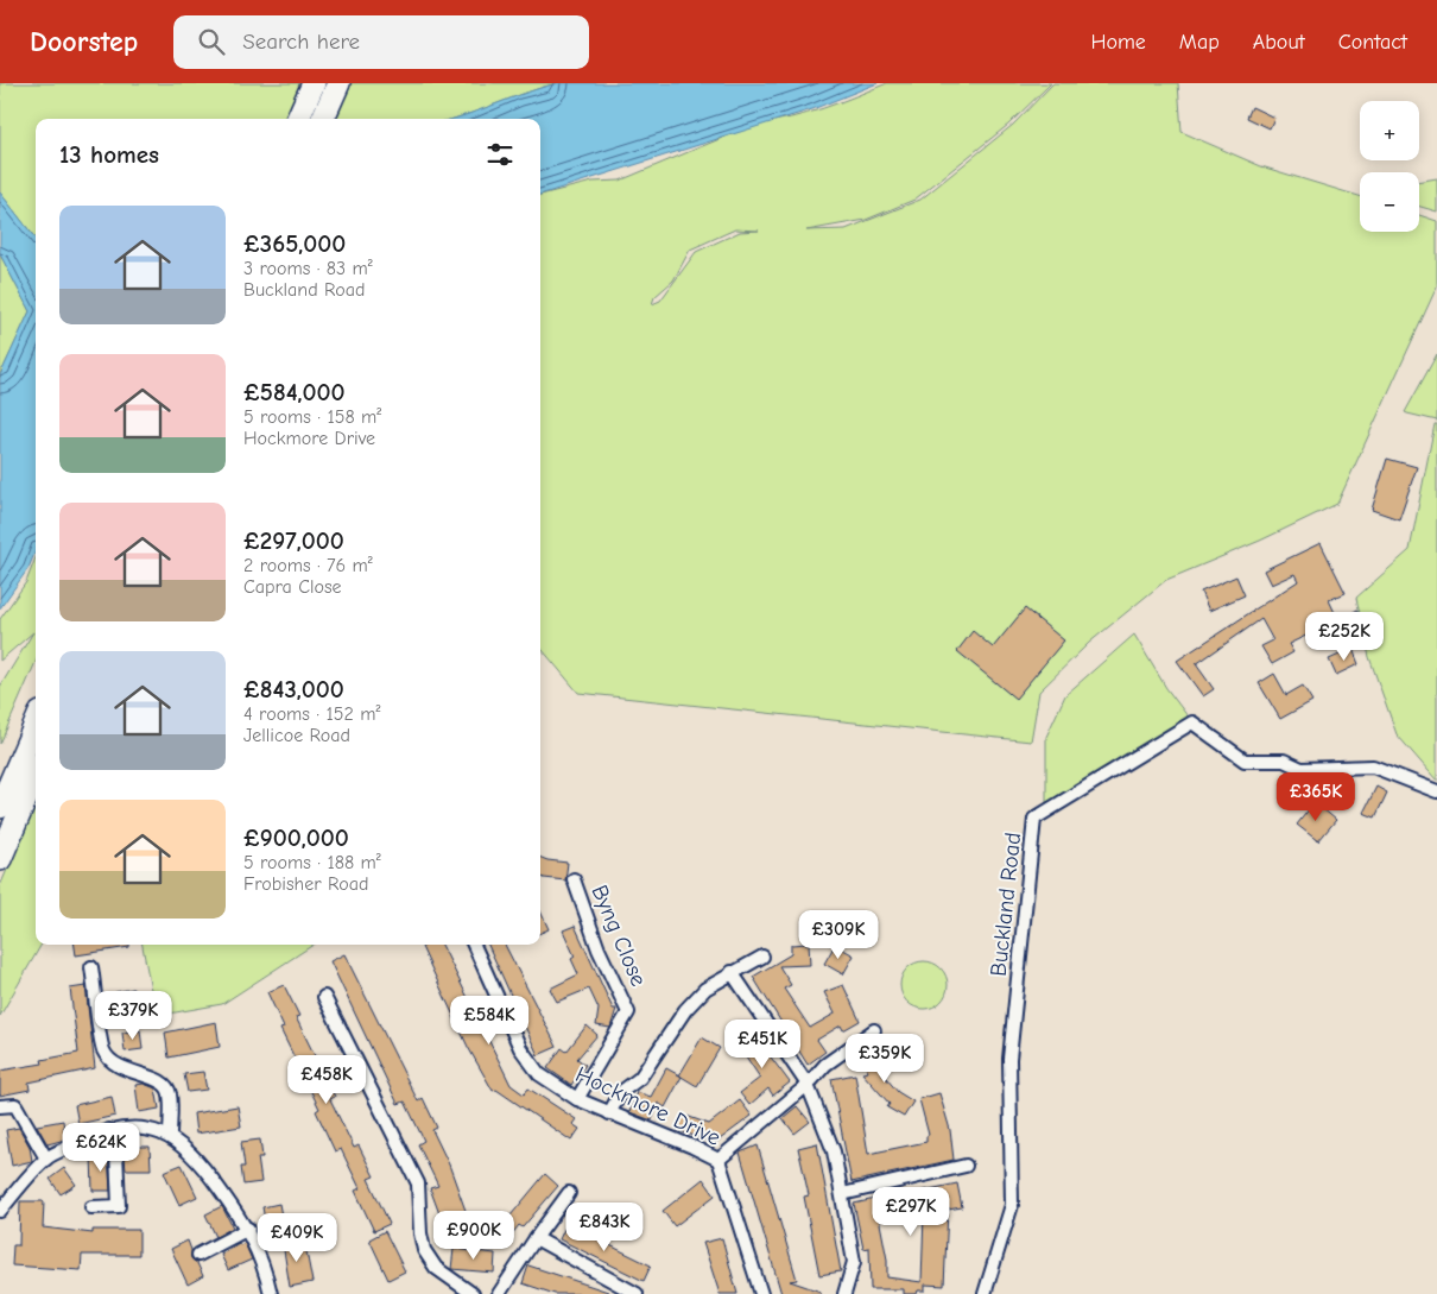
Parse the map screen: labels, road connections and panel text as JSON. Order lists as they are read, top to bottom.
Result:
{
  "streets": {
    "street": ["Buckland Road", "Byng Close", "Hockmore Drive"]
  },
  "crossings": [
    ["Byng Close", "Hockmore Drive"]
  ],
  "page": {
    "header": "Doorstep",
    "search": "Search here",
    "nav": [
      "Home",
      "Map",
      "About",
      "Contact"
    ],
    "map_buttons": ["+", "−"],
    "heading": "13 homes",
    "list": [
      {
        "name": "£365,000",
        "note": "3 rooms · 83 m² · Buckland Road"
      },
      {
        "name": "£584,000",
        "note": "5 rooms · 158 m² · Hockmore Drive"
      },
      {
        "name": "£297,000",
        "note": "2 rooms · 76 m² · Capra Close"
      },
      {
        "name": "£843,000",
        "note": "4 rooms · 152 m² · Jellicoe Road"
      },
      {
        "name": "£900,000",
        "note": "5 rooms · 188 m² · Frobisher Road"
      }
    ],
    "price": [
      "£252K",
      "£365K",
      "£309K",
      "£379K",
      "£584K",
      "£451K",
      "£359K",
      "£458K",
      "£624K",
      "£297K",
      "£843K",
      "£900K",
      "£409K"
    ]
  }
}
